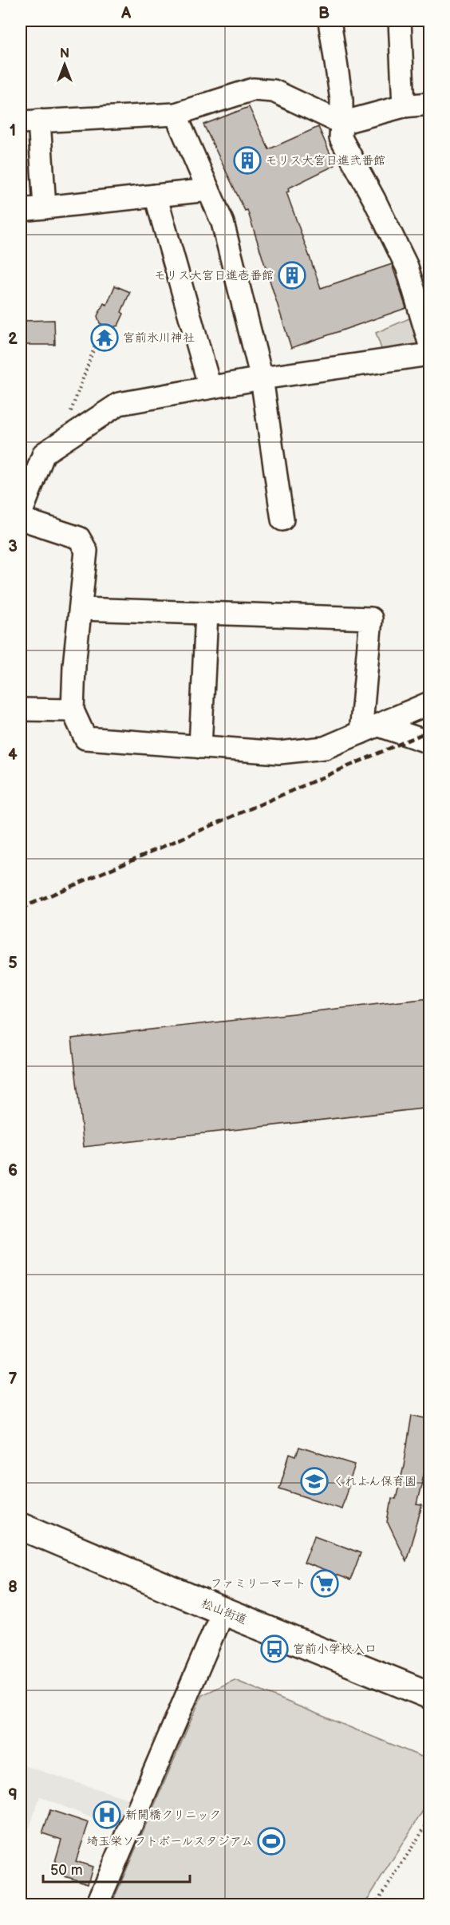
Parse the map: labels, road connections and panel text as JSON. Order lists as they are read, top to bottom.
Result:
{
  "streets": {
    "main road": ["松山街道"]
  },
  "places": {
    "building": ["モリス大宮日進弐番館", "モリス大宮日進壱番館"],
    "temple": ["宮前氷川神社"],
    "school or university": ["くれよん保育園"],
    "supermarket": ["ファミリーマート"],
    "bus stop": ["宮前小学校入口"],
    "hospital": ["新開橋クリニック"],
    "sports": ["埼玉栄ソフトボールスタジアム"]
  },
  "scale_bar": "50 m",
  "north": "top",
  "grid": {
    "columns": ["A", "B"],
    "rows": [
      "1",
      "2",
      "3",
      "4",
      "5",
      "6",
      "7",
      "8",
      "9"
    ]
  }
}
